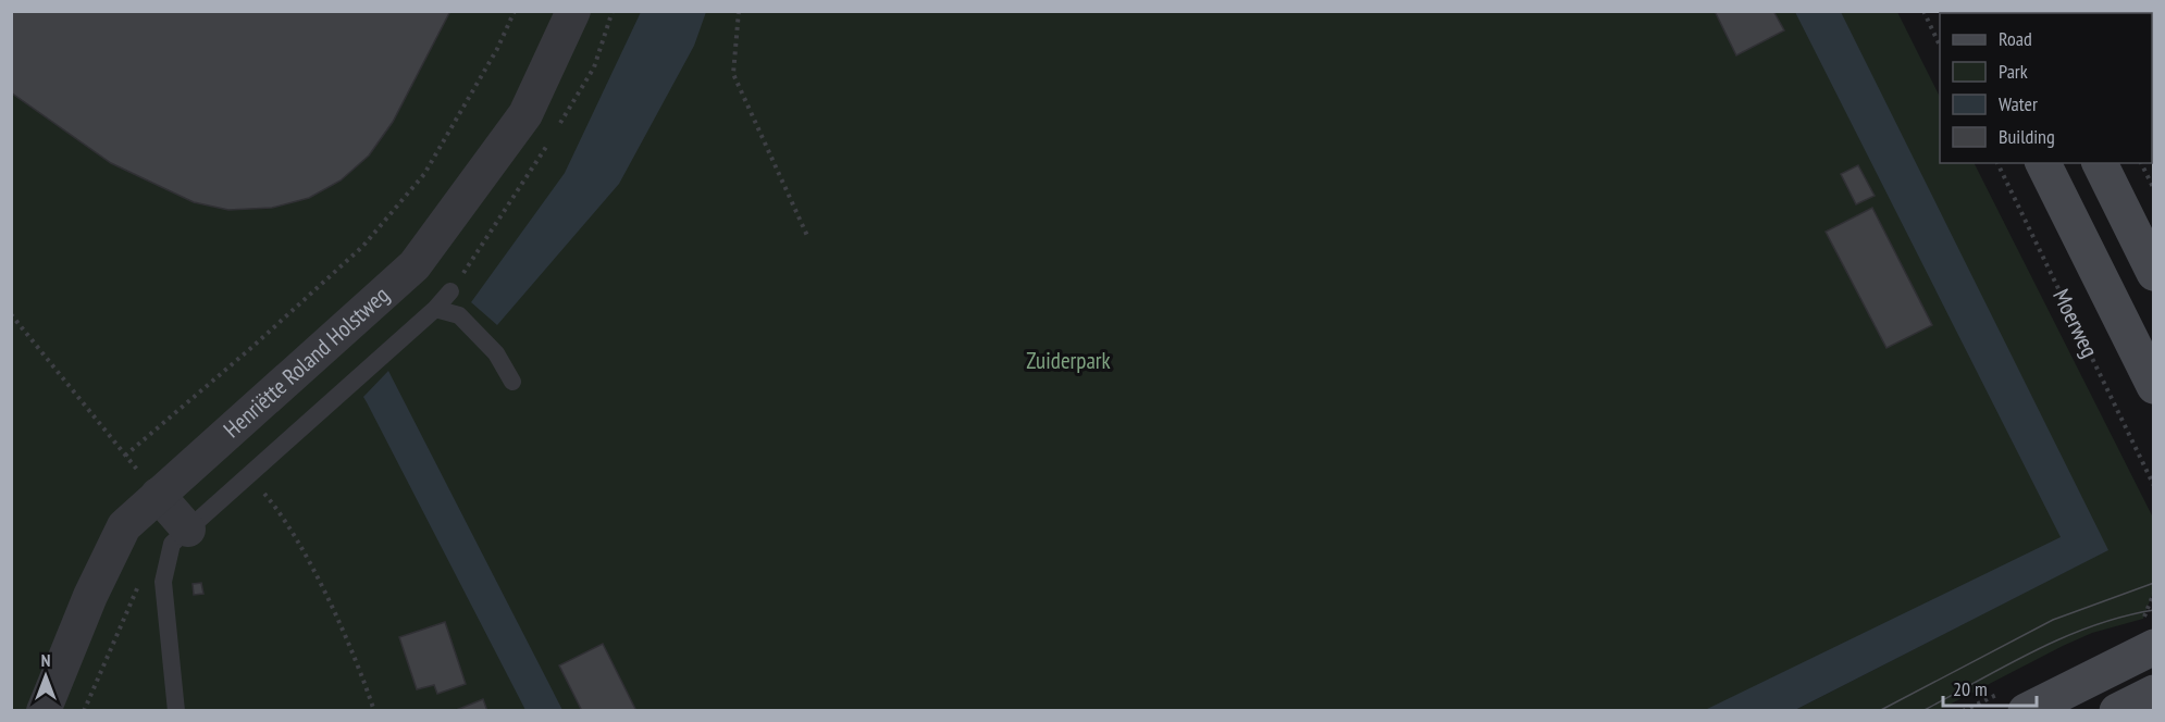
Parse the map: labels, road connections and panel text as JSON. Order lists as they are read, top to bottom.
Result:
{
  "streets": {
    "main road": ["Moerweg"],
    "street": ["Henriëtte Roland Holstweg"]
  },
  "parks": ["Zuiderpark"],
  "legend": [
    "Road",
    "Park",
    "Water",
    "Building"
  ],
  "scale_bar": "20 m",
  "north": "top"
}
